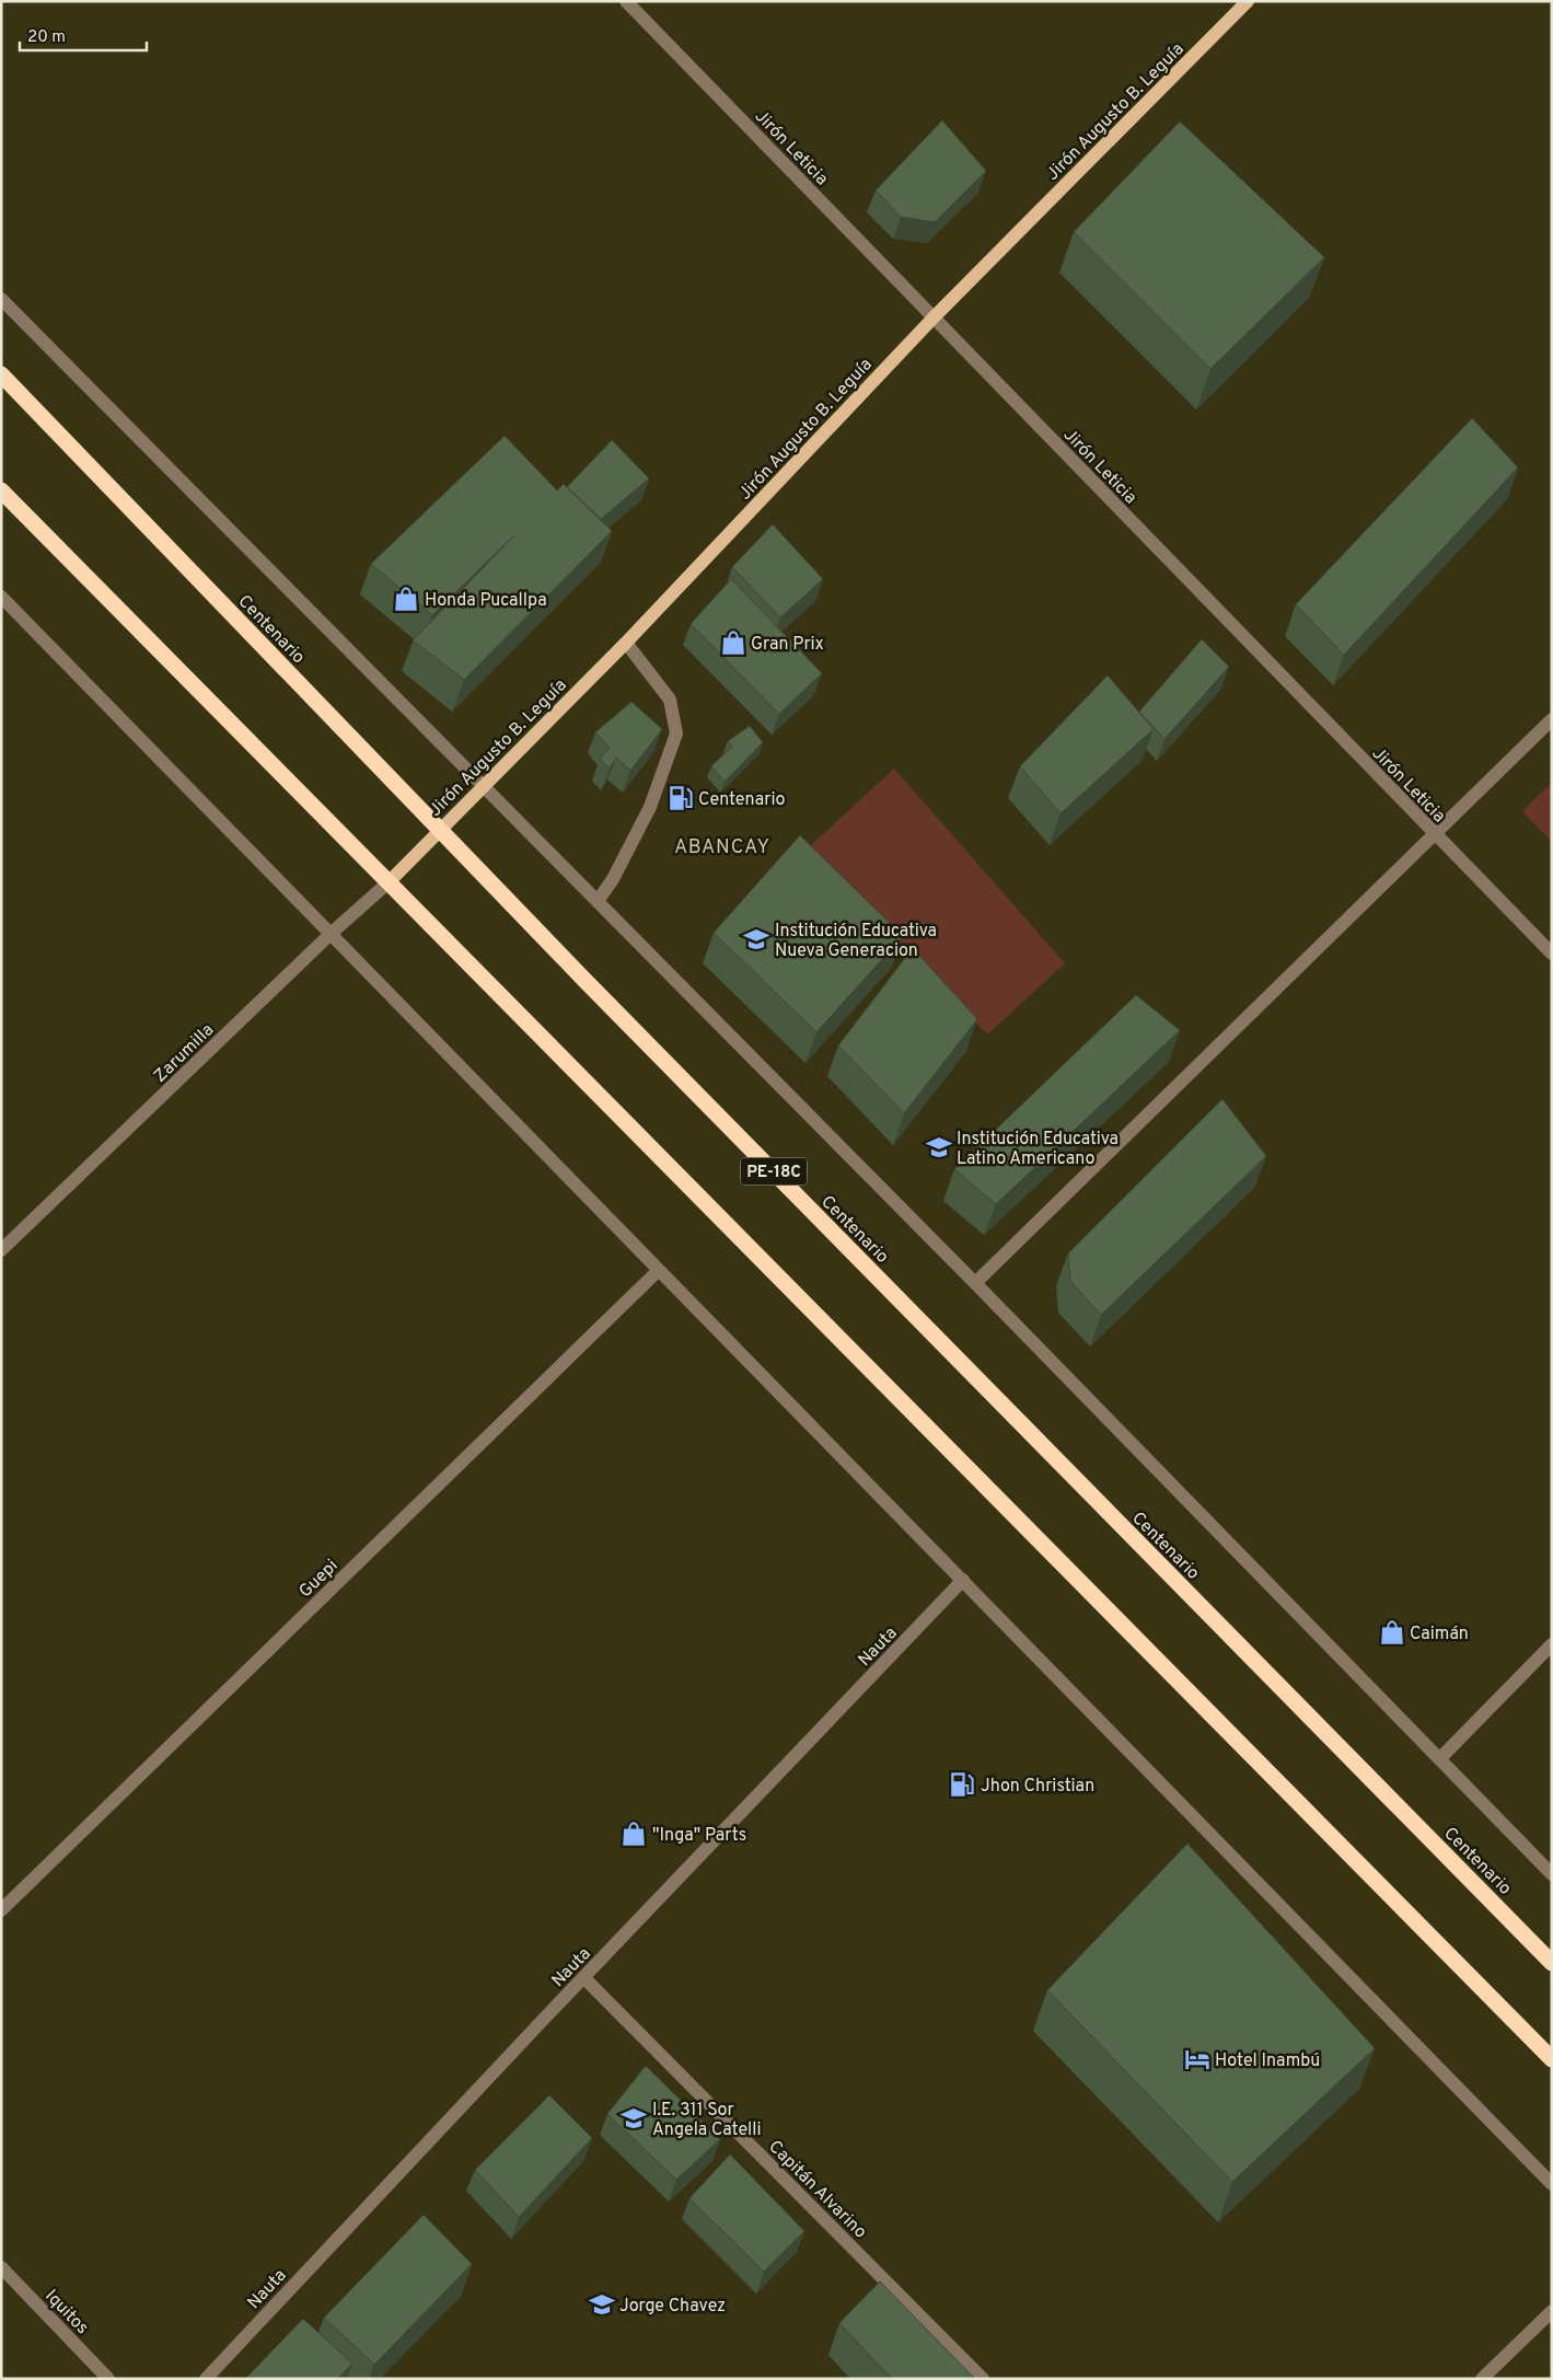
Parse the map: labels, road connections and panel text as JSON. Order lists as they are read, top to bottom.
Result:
{
  "streets": {
    "highway": ["Centenario", "PE-18C"],
    "main road": ["Jirón Augusto B. Leguía"],
    "street": [
      "Jirón Leticia",
      "Zarumilla",
      "Guepi",
      "Nauta",
      "Capitán Alvarino",
      "Iquitos"
    ]
  },
  "crossings": [
    ["Jirón Augusto B. Leguía", "Jirón Leticia"],
    ["Jirón Augusto B. Leguía", "Centenario"],
    ["Jirón Augusto B. Leguía", "Zarumilla"],
    ["Nauta", "Capitán Alvarino"]
  ],
  "districts": ["ABANCAY"],
  "places": {
    "shop": [
      "Honda Pucallpa",
      "Gran Prix",
      "Caimán",
      "\"Inga\" Parts"
    ],
    "fuel station": ["Centenario", "Jhon Christian"],
    "school or university": [
      "Institución Educativa Nueva Generacion",
      "Institución Educativa Latino Americano",
      "I.E. 311 Sor Angela Catelli",
      "Jorge Chavez"
    ],
    "hotel": ["Hotel Inambú"]
  },
  "scale_bar": "20 m"
}
